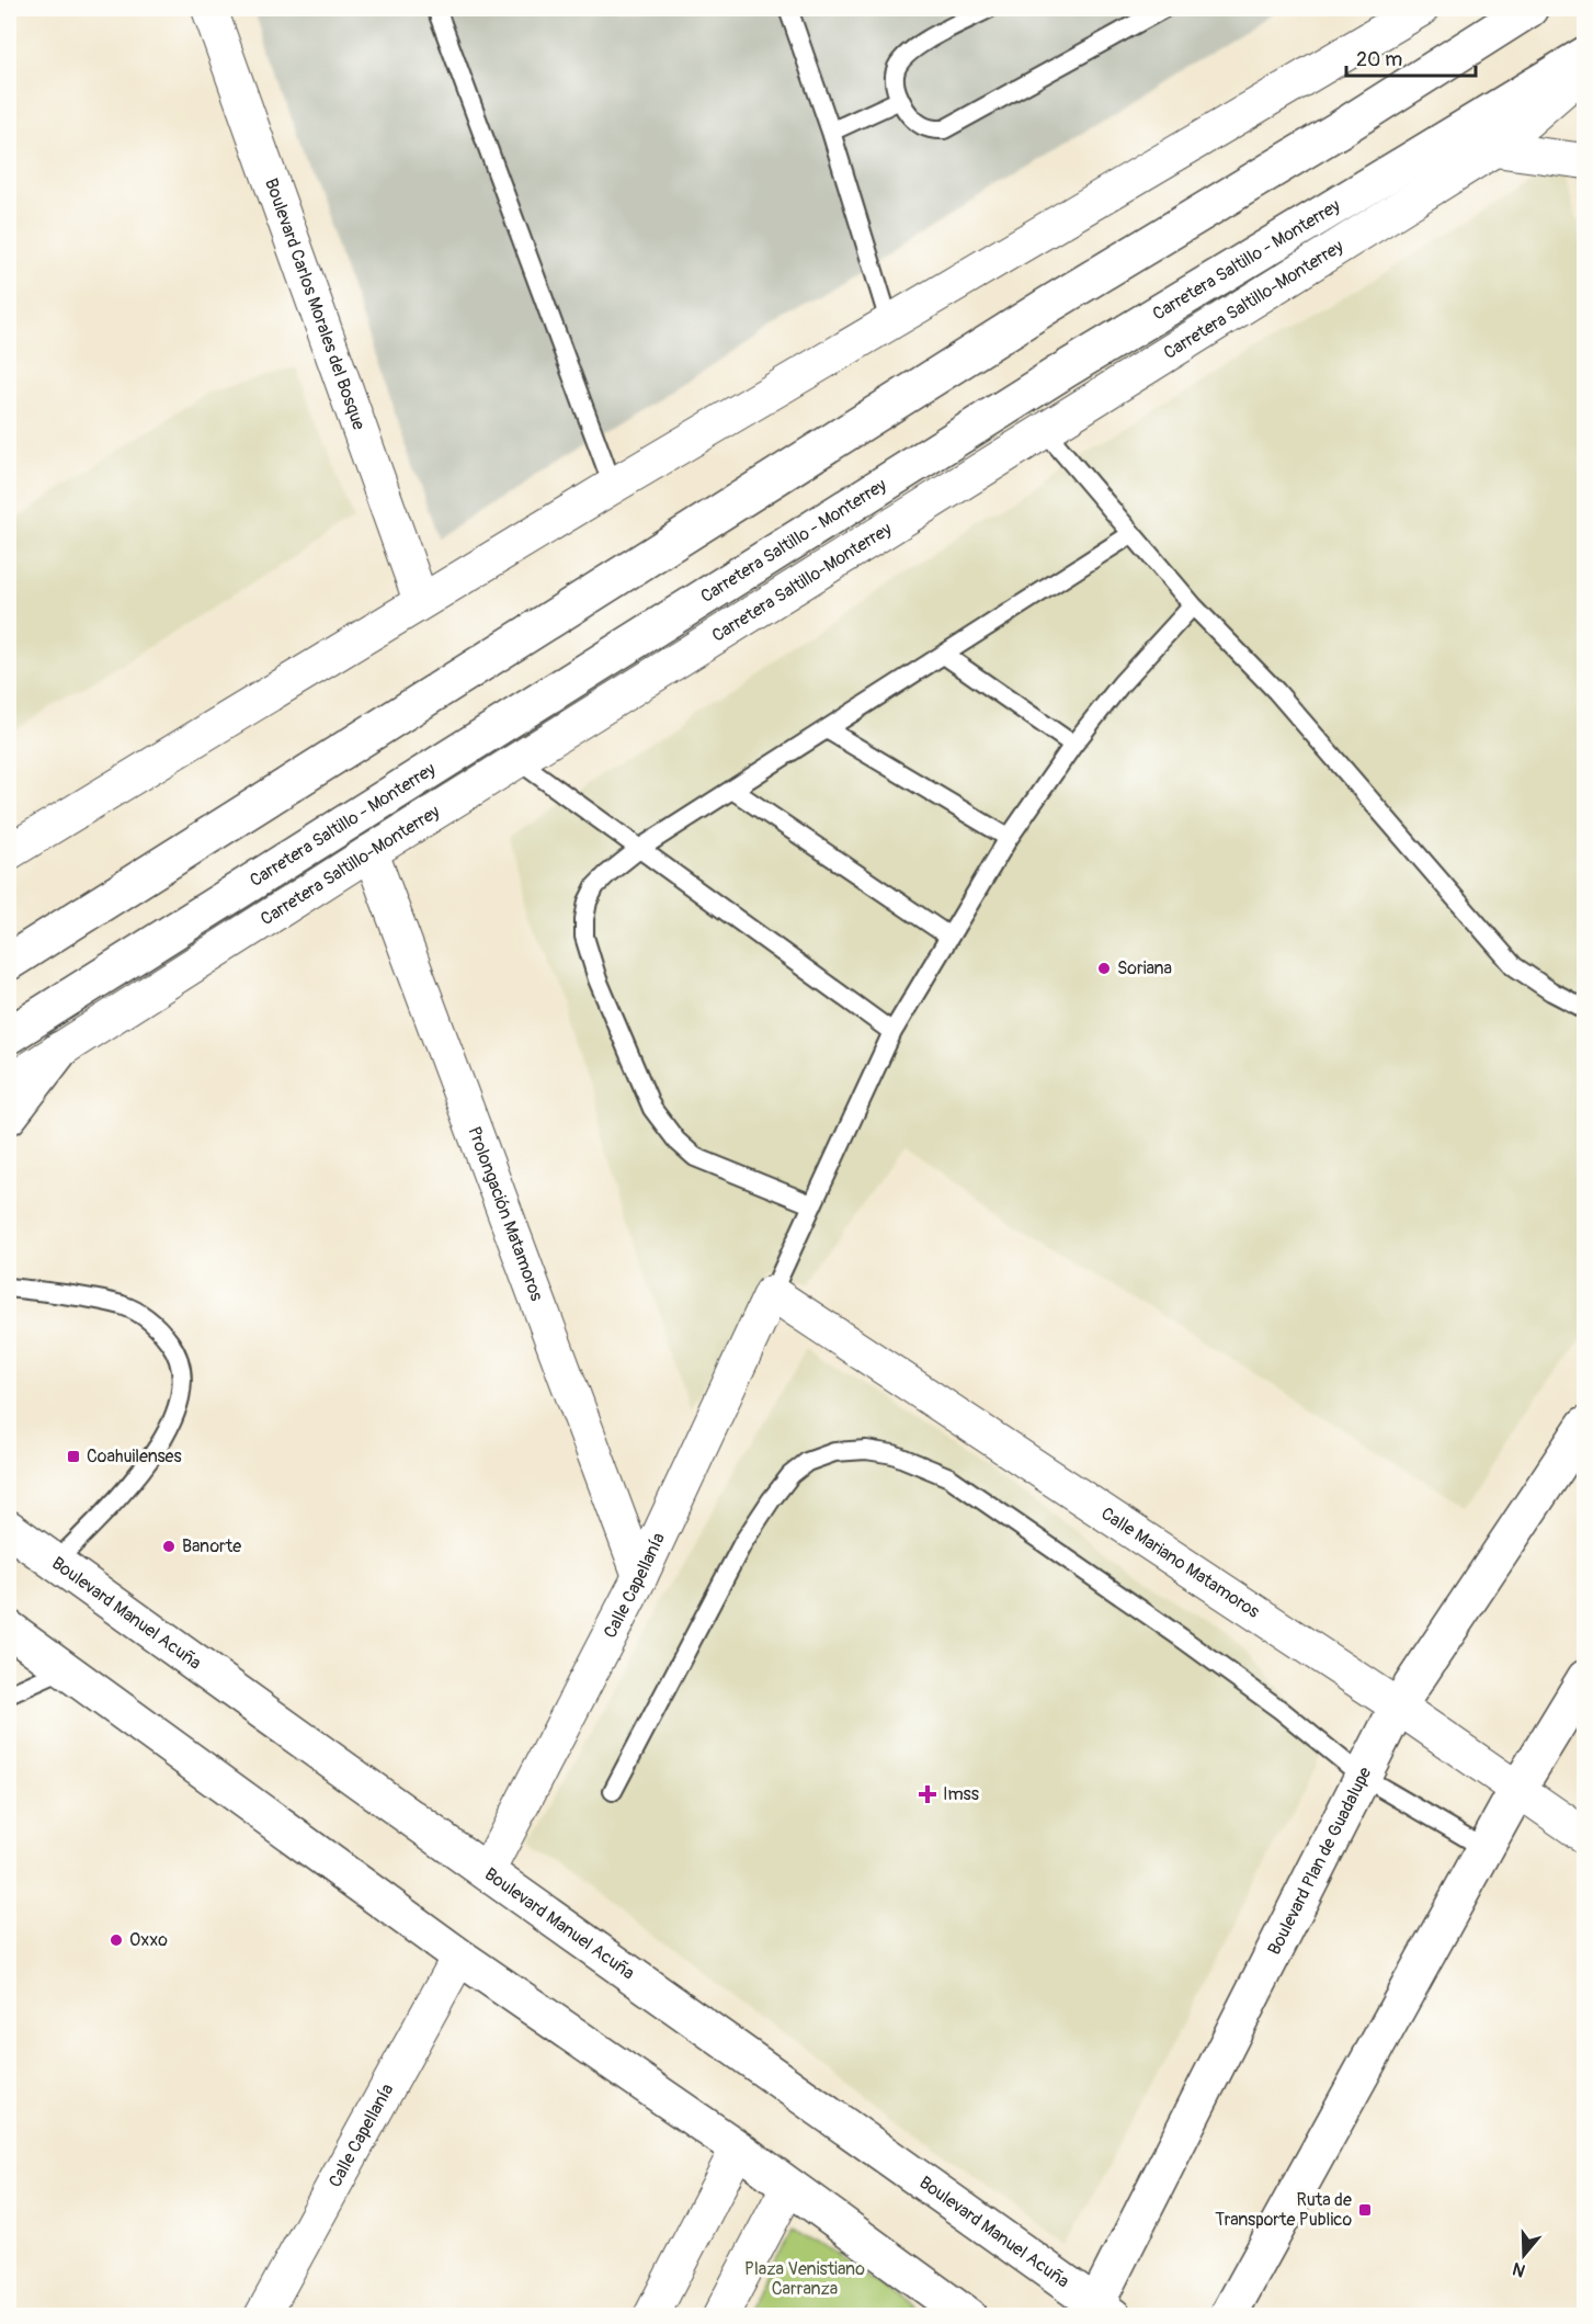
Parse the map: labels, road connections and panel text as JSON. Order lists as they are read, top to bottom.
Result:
{
  "streets": {
    "main road": ["Carretera Saltillo - Monterrey", "Boulevard Manuel Acuña", "Boulevard Plan de Guadalupe"],
    "street": [
      "Carretera Saltillo-Monterrey",
      "Boulevard Carlos Morales del Bosque",
      "Prolongación Matamoros",
      "Calle Mariano Matamoros",
      "Calle Capellanía"
    ]
  },
  "crossings": [
    ["Carretera Saltillo-Monterrey", "Prolongación Matamoros"],
    ["Prolongación Matamoros", "Calle Capellanía"],
    ["Calle Mariano Matamoros", "Calle Capellanía"],
    ["Calle Mariano Matamoros", "Boulevard Plan de Guadalupe"],
    ["Calle Capellanía", "Boulevard Manuel Acuña"],
    ["Boulevard Manuel Acuña", "Boulevard Plan de Guadalupe"]
  ],
  "parks": ["Plaza Venistiano Carranza"],
  "places": {
    "other": ["Soriana", "Banorte", "Oxxo"],
    "transit": ["Coahuilenses", "Ruta de Transporte Publico"],
    "health": ["Imss"]
  },
  "scale_bar": "20 m",
  "north": "bottom"
}
